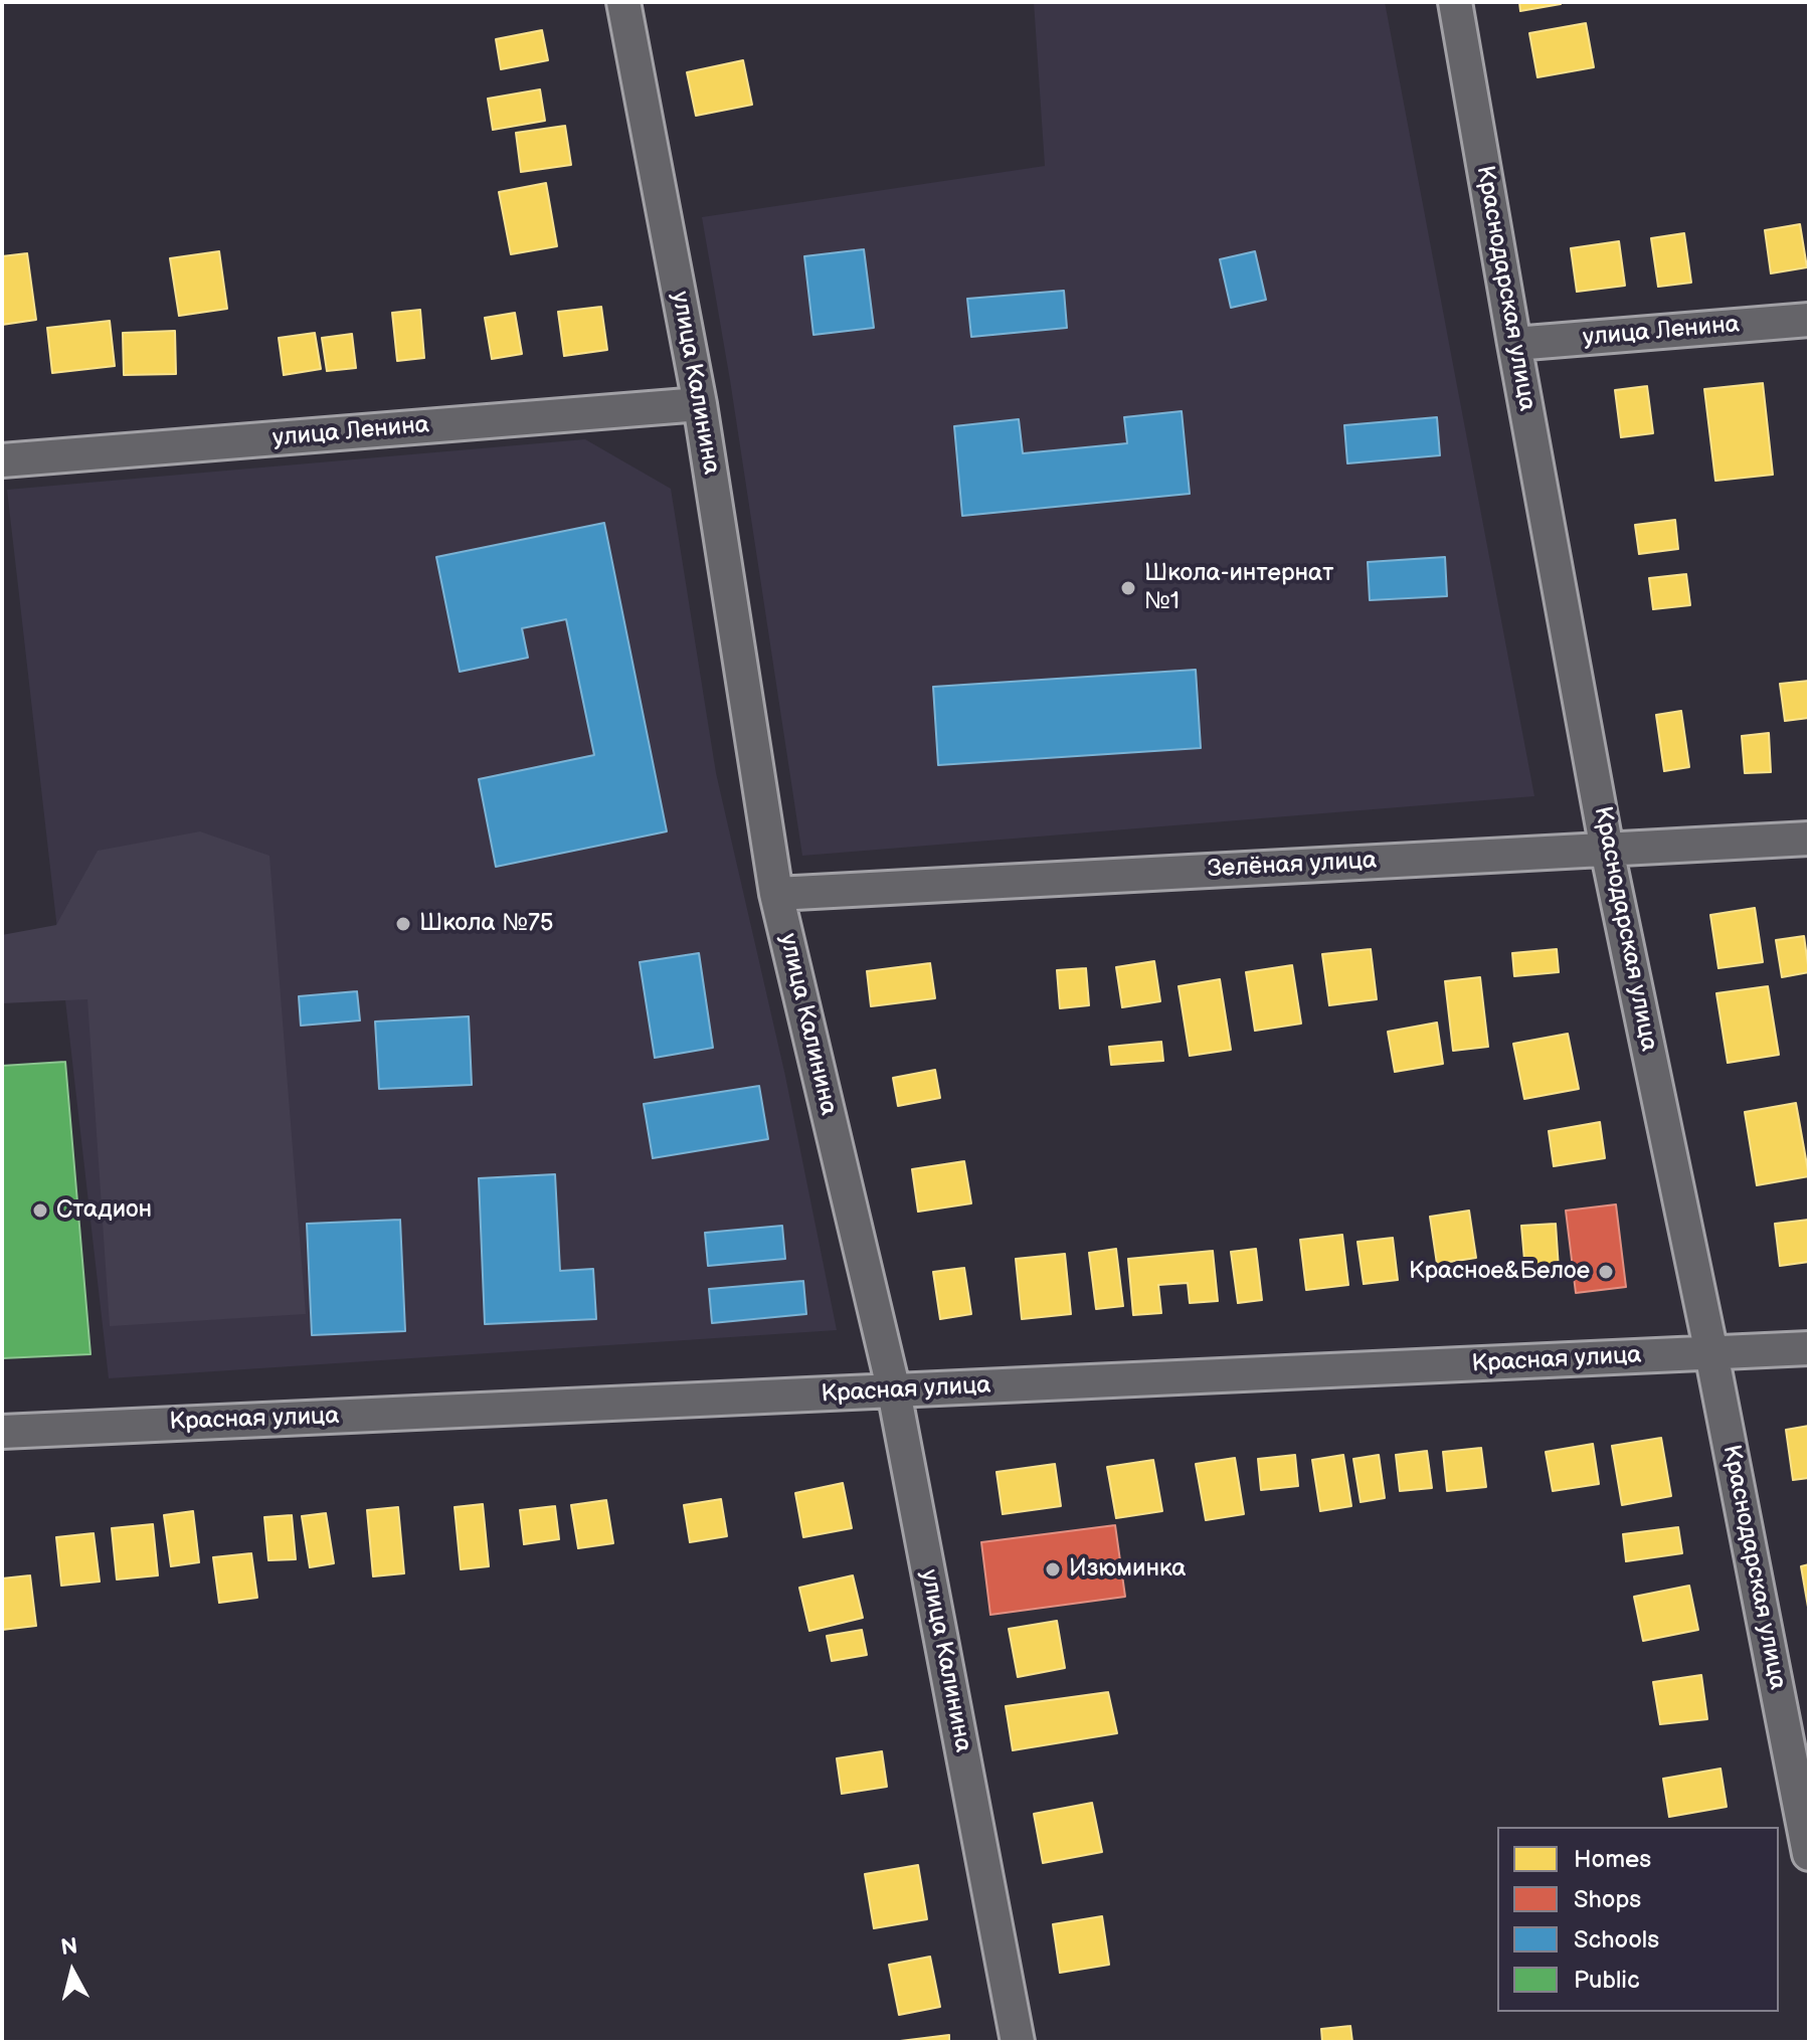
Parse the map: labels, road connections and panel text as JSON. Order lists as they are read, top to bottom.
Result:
{
  "streets": {
    "street": [
      "Краснодарская улица",
      "улица Ленина",
      "улица Калинина",
      "Зелёная улица",
      "Красная улица"
    ]
  },
  "crossings": [
    ["Краснодарская улица", "улица Ленина"],
    ["Краснодарская улица", "Зелёная улица"],
    ["Краснодарская улица", "Красная улица"],
    ["улица Ленина", "улица Калинина"],
    ["улица Калинина", "Зелёная улица"],
    ["улица Калинина", "Красная улица"]
  ],
  "places": [
    "Школа-интернат №1",
    "Школа №75",
    "Стадион",
    "Красное&Белое",
    "Изюминка"
  ],
  "legend": [
    "Homes",
    "Shops",
    "Schools",
    "Public"
  ],
  "north": "top"
}
